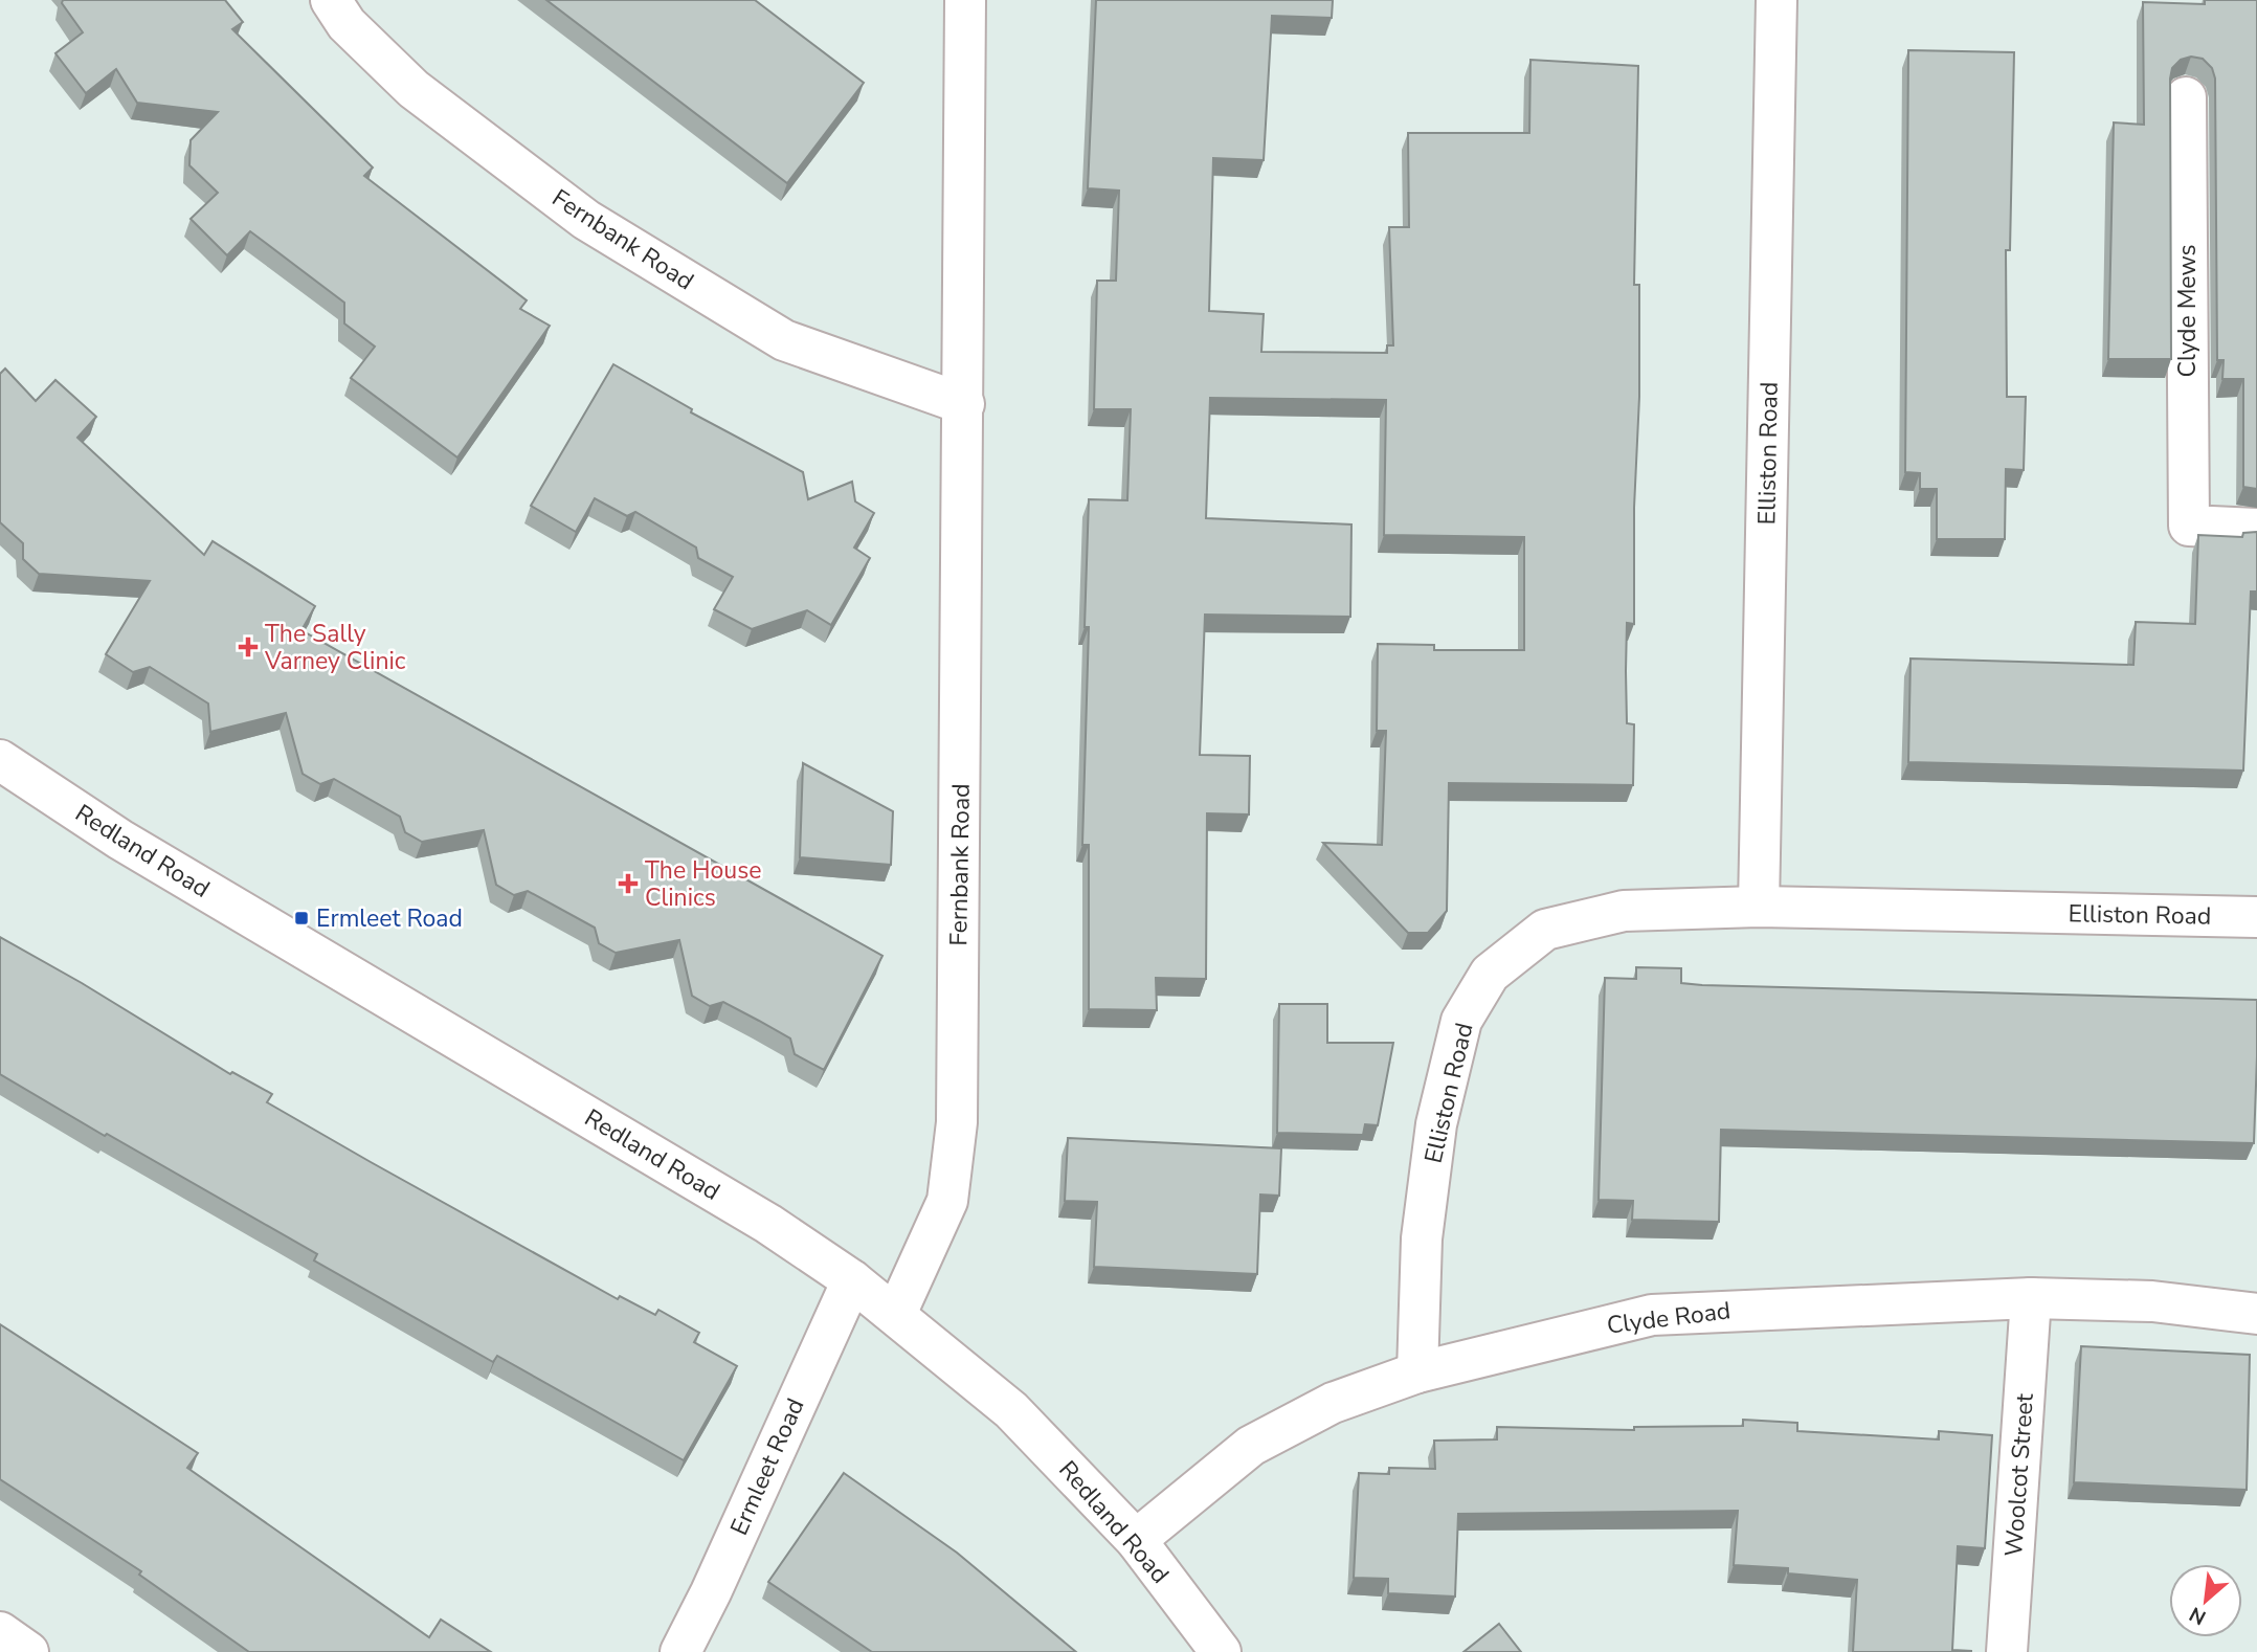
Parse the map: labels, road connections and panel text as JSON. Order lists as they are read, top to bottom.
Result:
{
  "streets": {
    "street": [
      "Fernbank Road",
      "Clyde Mews",
      "Elliston Road",
      "Redland Road",
      "Clyde Road",
      "Ermleet Road",
      "Woolcot Street"
    ]
  },
  "crossings": [
    ["Fernbank Road", "Redland Road"],
    ["Elliston Road", "Clyde Road"],
    ["Redland Road", "Clyde Road"],
    ["Redland Road", "Ermleet Road"],
    ["Clyde Road", "Woolcot Street"]
  ],
  "places": {
    "health": ["The Sally Varney Clinic", "The House Clinics"],
    "transit": ["Ermleet Road"]
  },
  "north": "bottom left"
}
